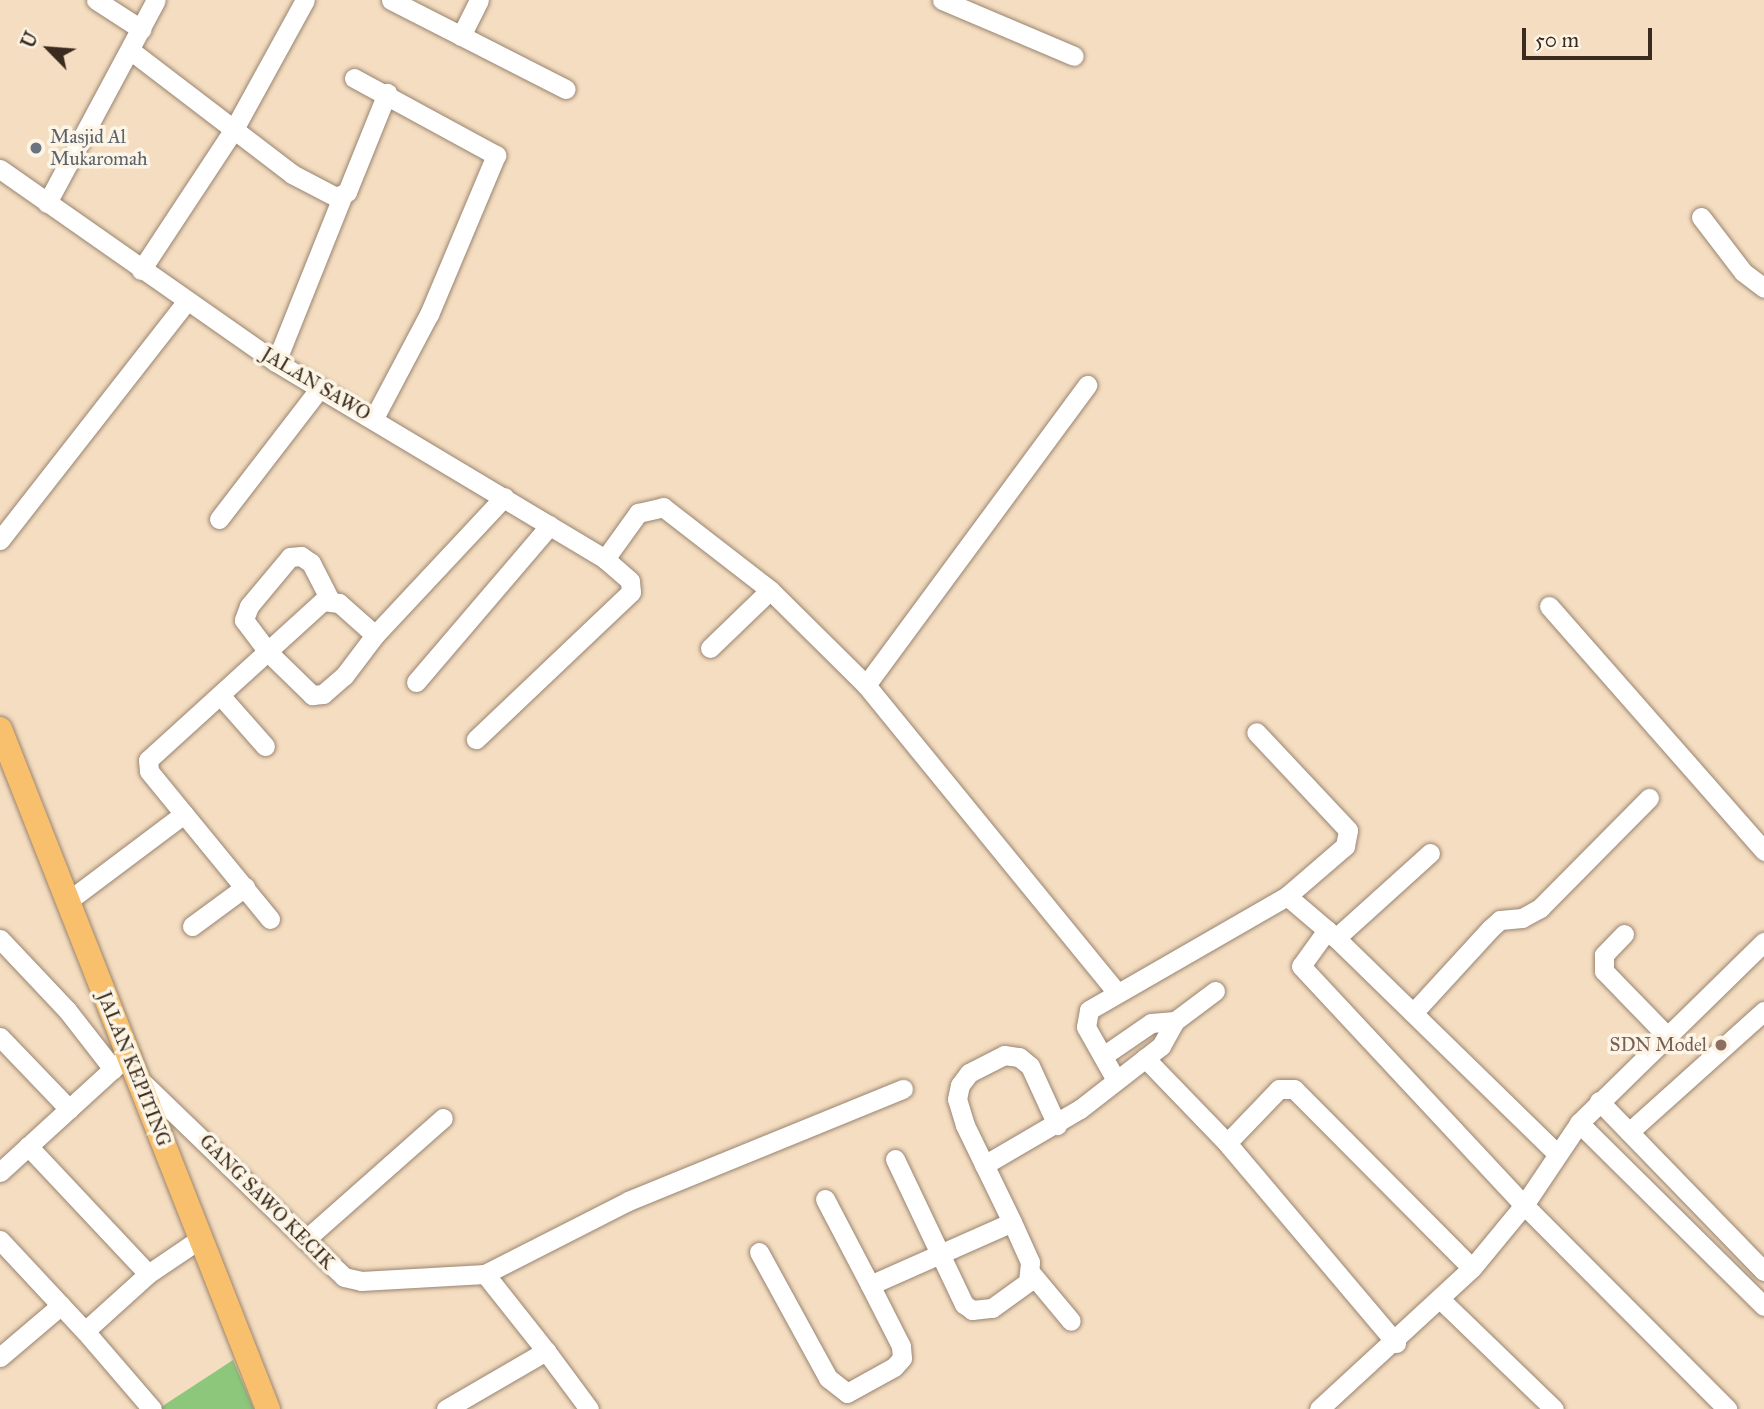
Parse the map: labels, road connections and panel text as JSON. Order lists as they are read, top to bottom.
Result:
{
  "streets": {
    "main road": ["JALAN KEPITING"],
    "street": ["JALAN SAWO", "GANG SAWO KECIK"]
  },
  "crossings": [
    ["JALAN KEPITING", "GANG SAWO KECIK"]
  ],
  "places": ["Masjid Al Mukaromah", "SDN Model"],
  "scale_bar": "50 m",
  "north": "top left"
}
